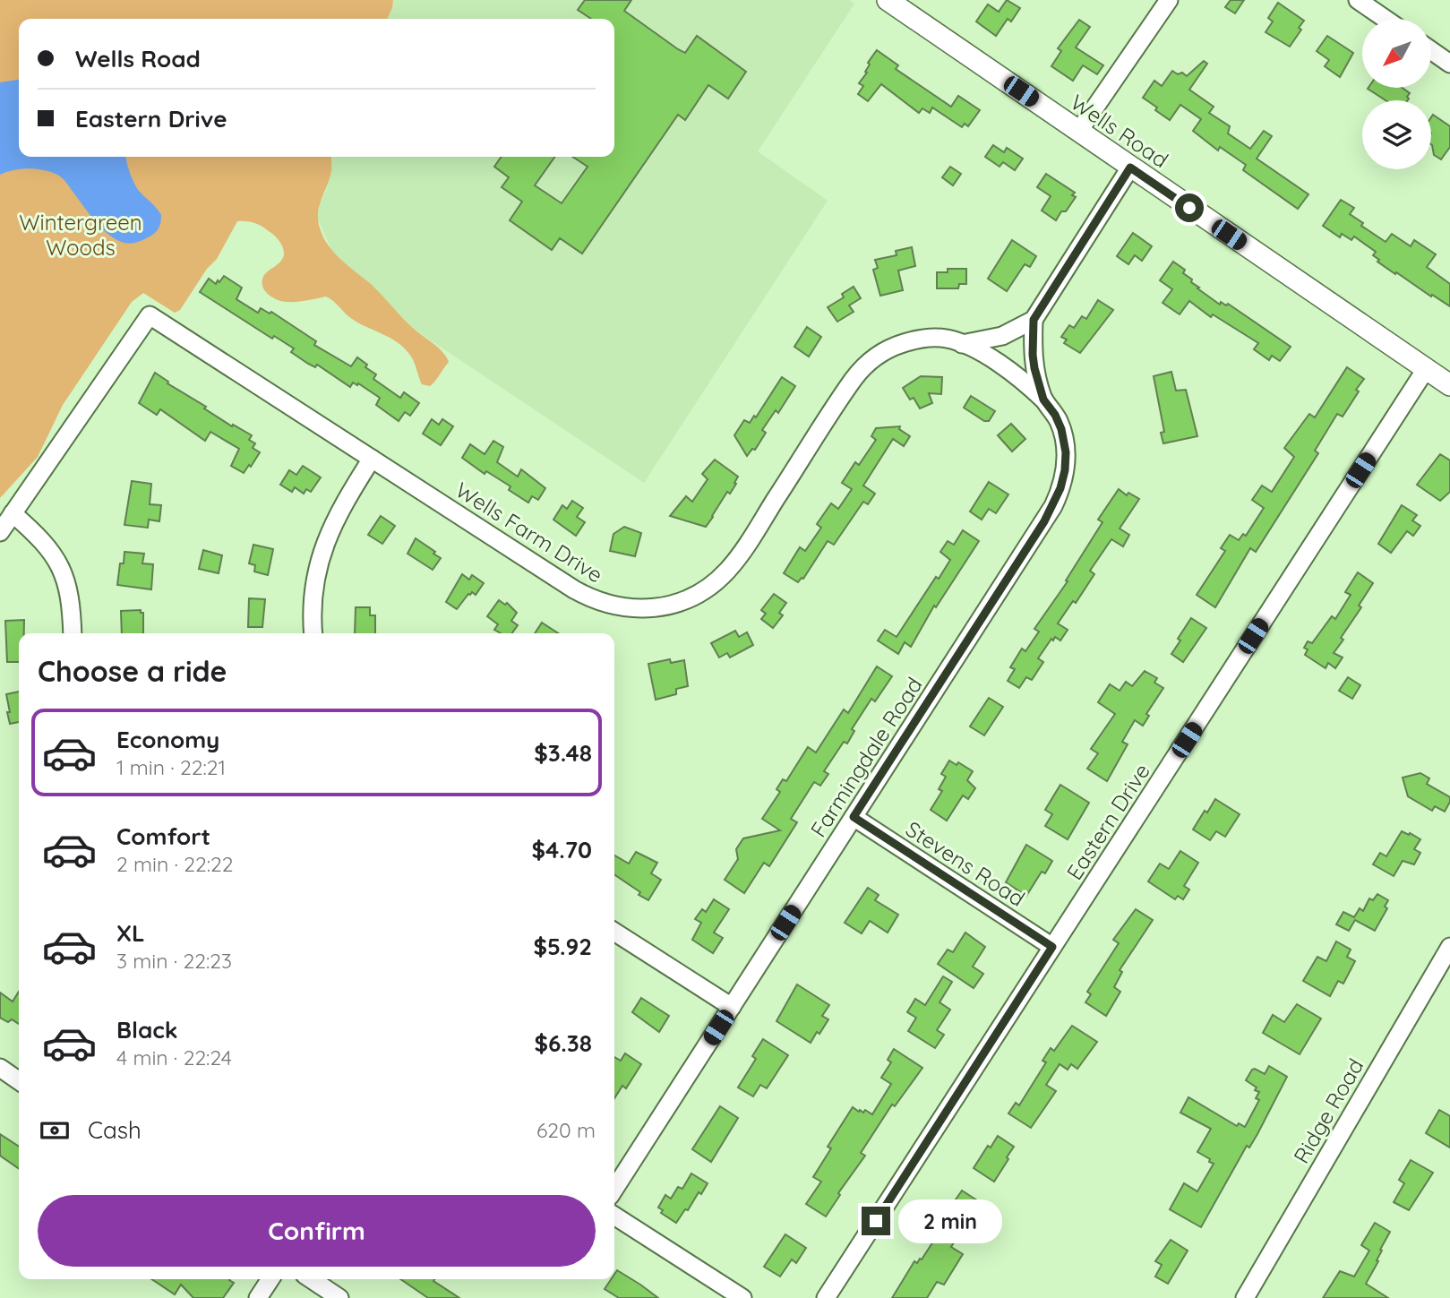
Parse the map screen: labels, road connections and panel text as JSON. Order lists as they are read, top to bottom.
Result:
{
  "streets": {
    "main road": ["Wells Road"],
    "street": [
      "Wells Farm Drive",
      "Farmingdale Road",
      "Eastern Drive",
      "Stevens Road",
      "Ridge Road"
    ]
  },
  "crossings": [
    ["Wells Road", "Eastern Drive"],
    ["Wells Farm Drive", "Farmingdale Road"],
    ["Farmingdale Road", "Stevens Road"],
    ["Eastern Drive", "Stevens Road"]
  ],
  "parks": ["Wintergreen Woods"],
  "north": "bottom left",
  "page": {
    "banner": ["Wells Road", "Eastern Drive"],
    "heading": "Choose a ride",
    "list": [
      {
        "name": "Economy",
        "note": "1 min · 22:21",
        "value": "$3.48"
      },
      {
        "name": "Comfort",
        "note": "2 min · 22:22",
        "value": "$4.70"
      },
      {
        "name": "XL",
        "note": "3 min · 22:23",
        "value": "$5.92"
      },
      {
        "name": "Black",
        "note": "4 min · 22:24",
        "value": "$6.38"
      }
    ],
    "pay": ["Cash", "620 m"],
    "buttons": "Confirm",
    "bubble": "2 min"
  }
}
